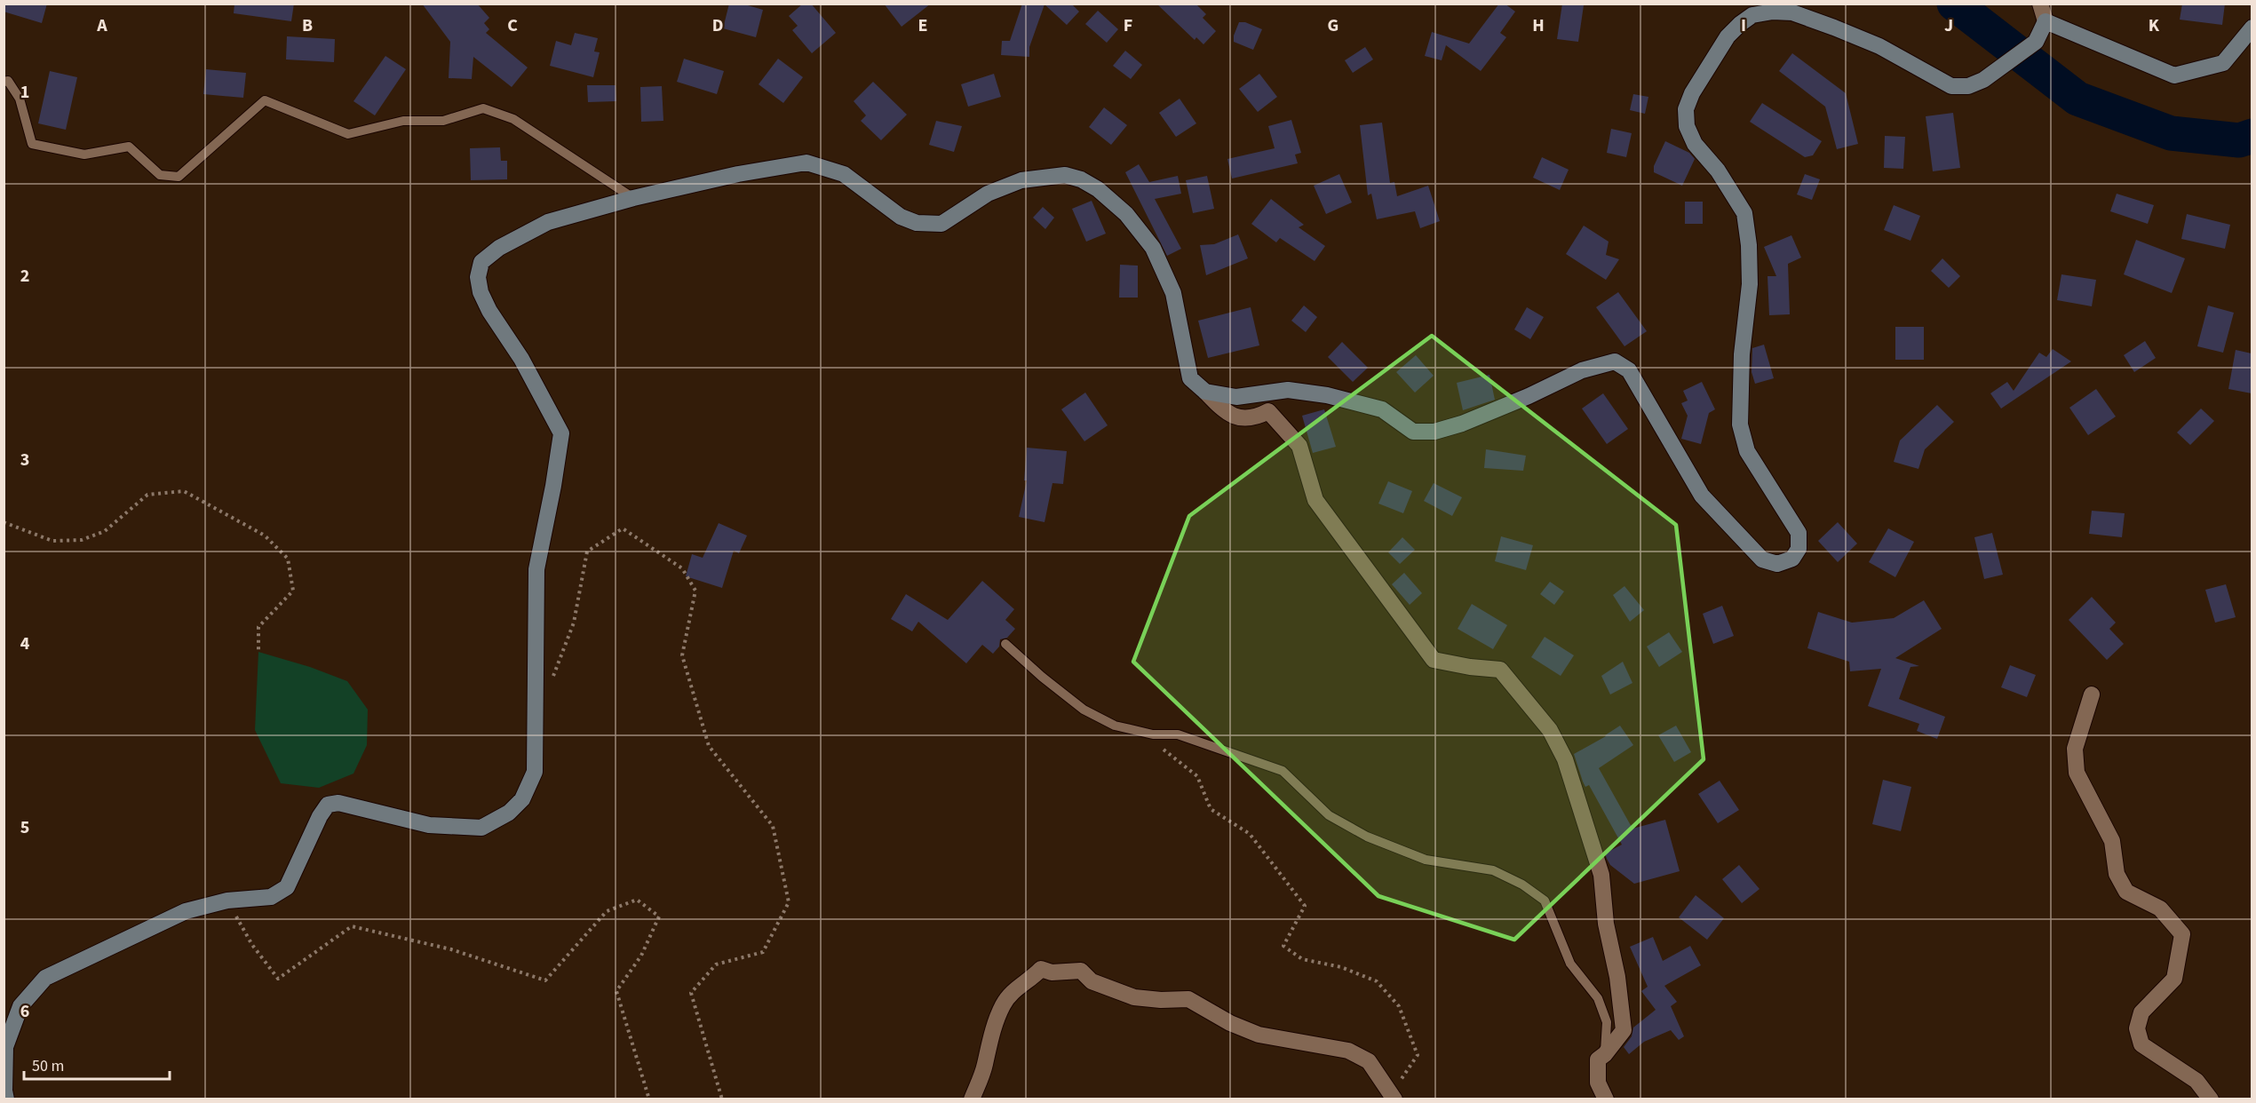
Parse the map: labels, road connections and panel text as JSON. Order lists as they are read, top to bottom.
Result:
{
  "scale_bar": "50 m",
  "grid": {
    "columns": [
      "A",
      "B",
      "C",
      "D",
      "E",
      "F",
      "G",
      "H",
      "I",
      "J",
      "K"
    ],
    "rows": [
      "1",
      "2",
      "3",
      "4",
      "5",
      "6"
    ]
  }
}
